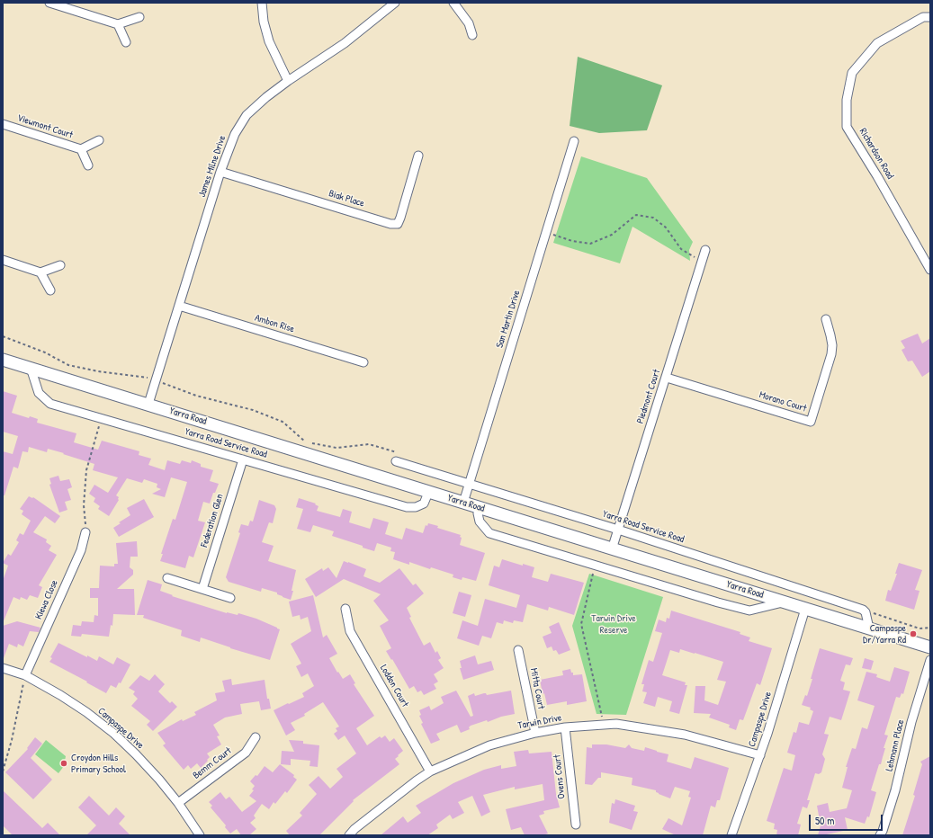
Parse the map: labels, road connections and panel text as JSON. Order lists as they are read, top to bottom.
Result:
{
  "streets": {
    "main road": ["Yarra Road"],
    "street": [
      "Viewmont Court",
      "Richardson Road",
      "James Milne Drive",
      "Biak Place",
      "San Martin Drive",
      "Ambon Rise",
      "Piedmont Court",
      "Morano Court",
      "Yarra Road Service Road",
      "Federation Glen",
      "Kiewa Close",
      "Loddon Court",
      "Mitta Court",
      "Campaspe Drive",
      "Tarwin Drive",
      "Lehmann Place",
      "Bemm Court",
      "Ovens Court"
    ]
  },
  "crossings": [
    ["James Milne Drive", "Biak Place"],
    ["James Milne Drive", "Ambon Rise"],
    ["James Milne Drive", "Yarra Road"],
    ["San Martin Drive", "Yarra Road"],
    ["San Martin Drive", "Yarra Road Service Road"],
    ["Piedmont Court", "Morano Court"],
    ["Piedmont Court", "Yarra Road"],
    ["Piedmont Court", "Yarra Road Service Road"],
    ["Yarra Road", "Yarra Road Service Road"],
    ["Yarra Road", "Campaspe Drive"],
    ["Yarra Road Service Road", "Federation Glen"],
    ["Kiewa Close", "Campaspe Drive"],
    ["Loddon Court", "Tarwin Drive"],
    ["Mitta Court", "Tarwin Drive"],
    ["Campaspe Drive", "Tarwin Drive"],
    ["Campaspe Drive", "Bemm Court"],
    ["Tarwin Drive", "Ovens Court"]
  ],
  "parks": ["Tarwin Drive Reserve"],
  "places": ["Campaspe Dr/Yarra Rd", "Croydon Hills Primary School"],
  "scale_bar": "50 m"
}
